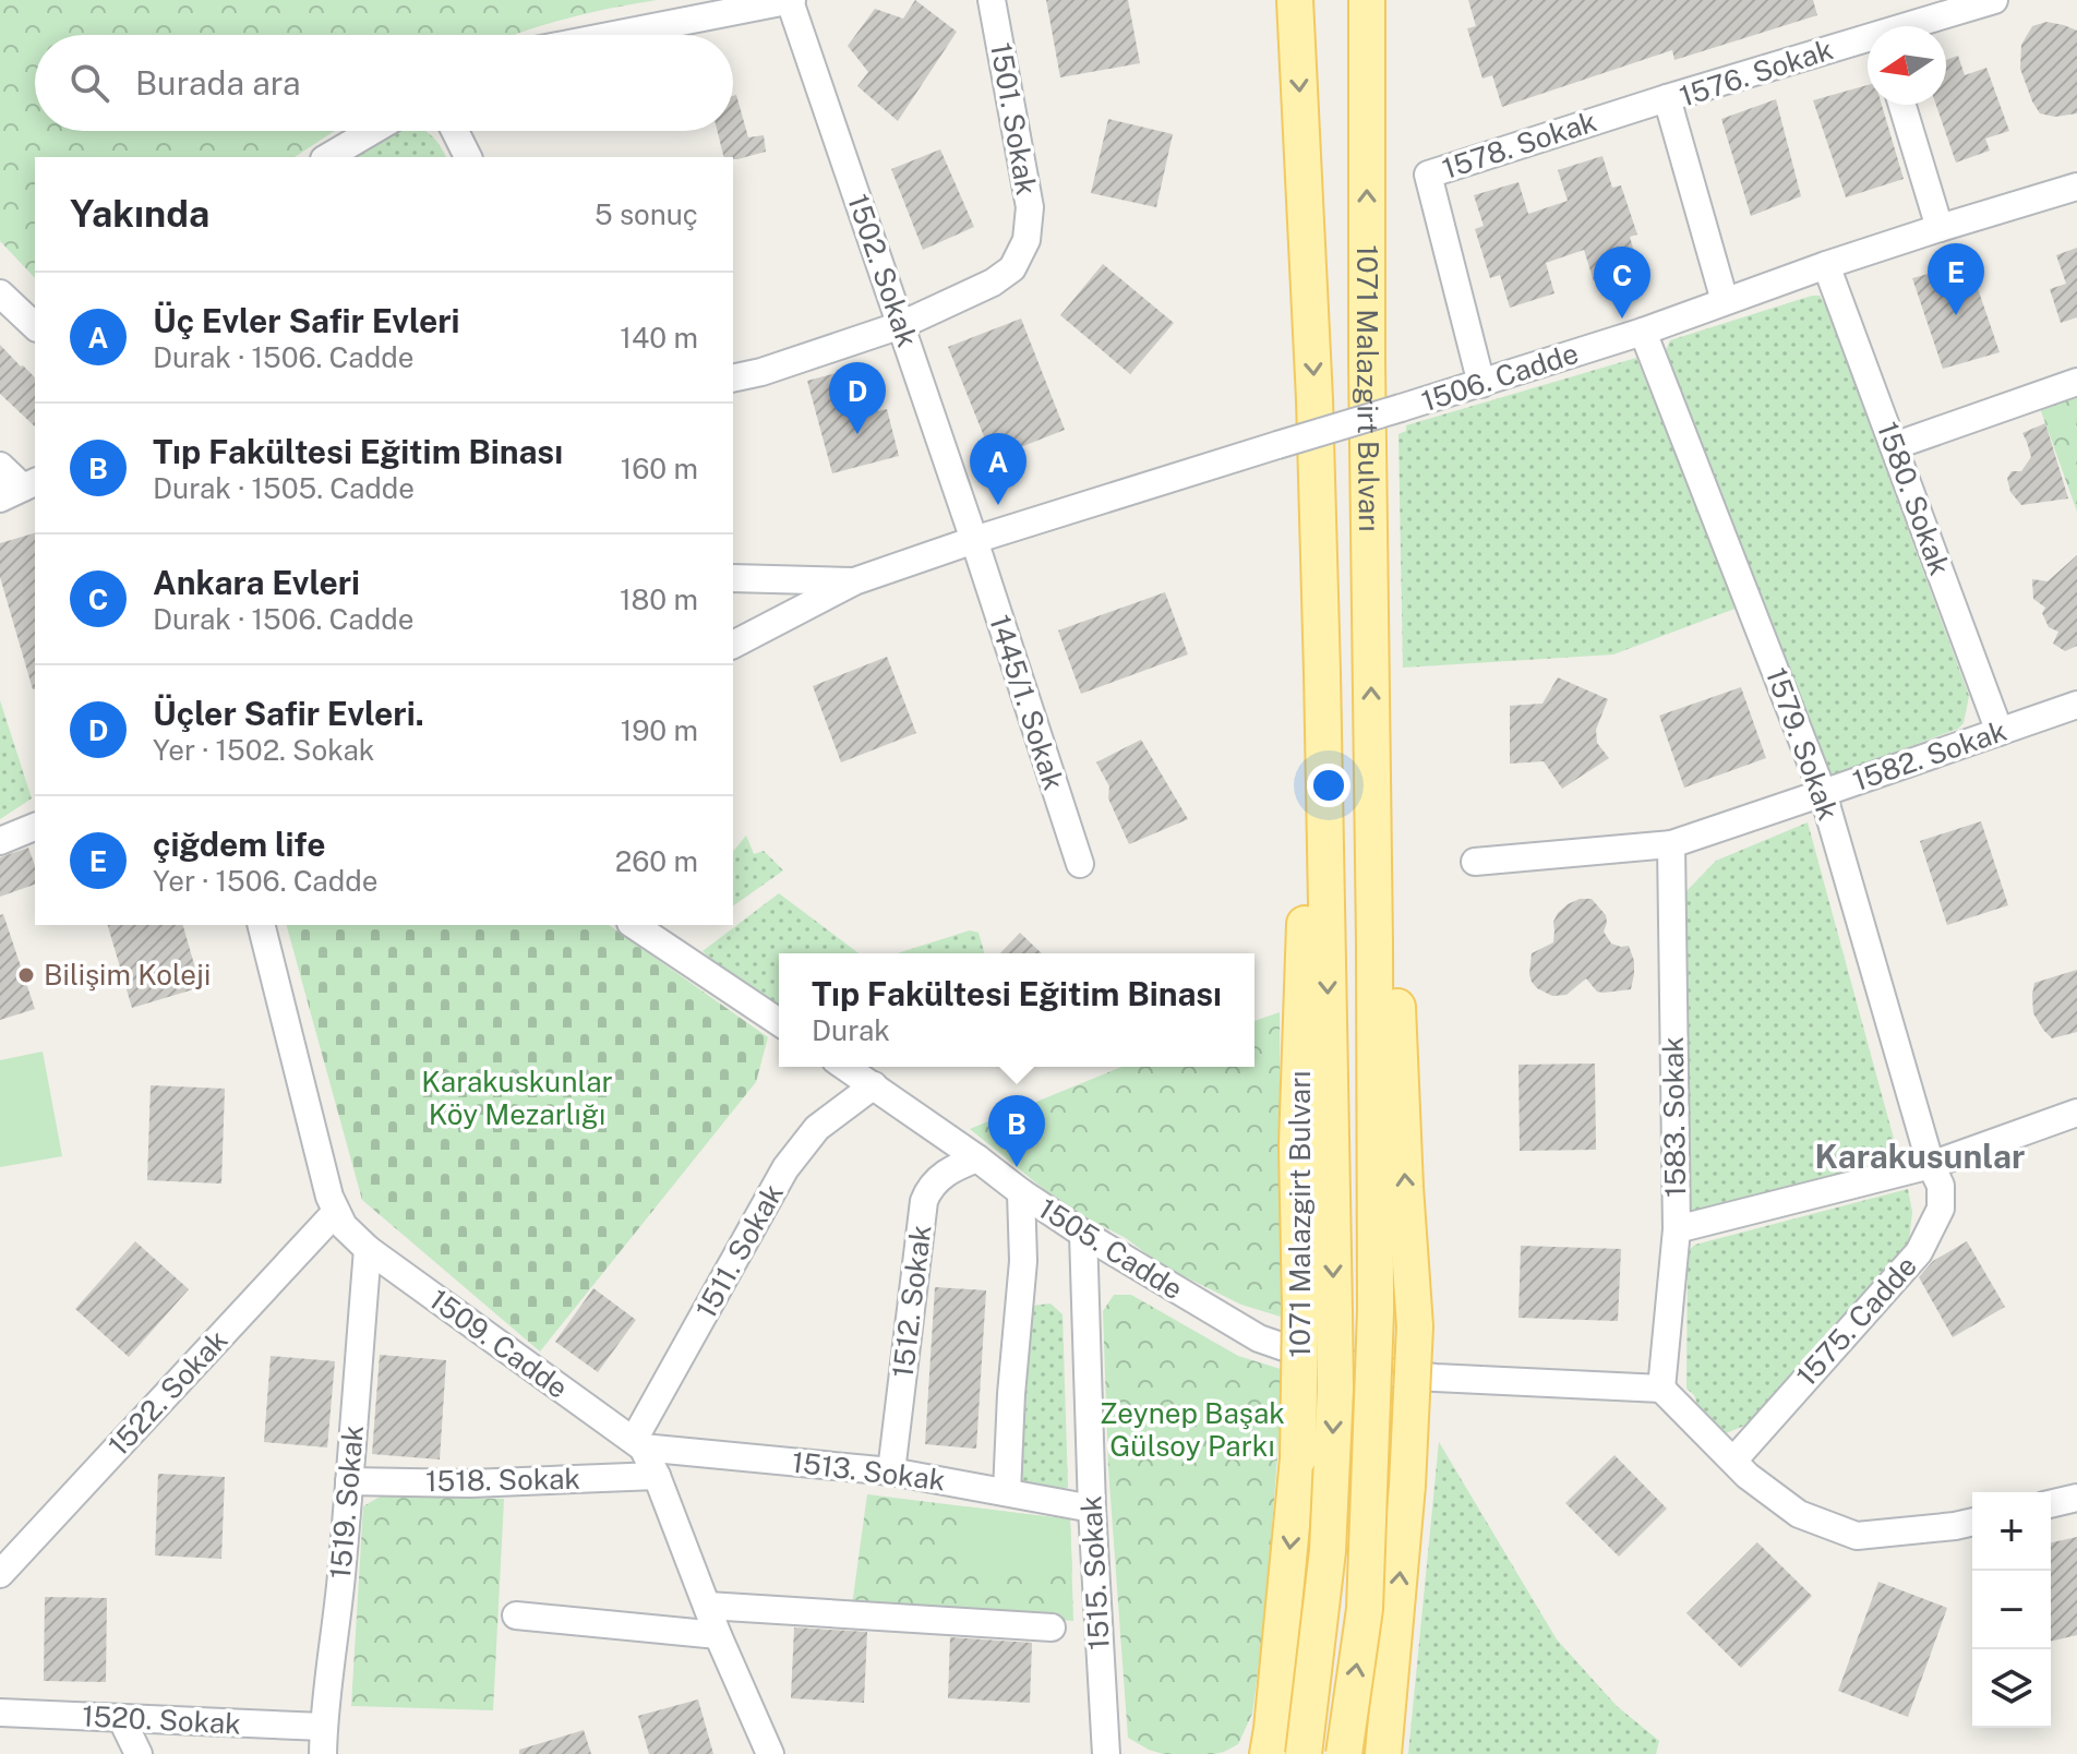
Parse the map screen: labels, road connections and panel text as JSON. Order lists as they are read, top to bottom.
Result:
{
  "streets": {
    "main road": ["1071 Malazgirt Bulvarı"],
    "street": [
      "1576. Sokak",
      "1501. Sokak",
      "1578. Sokak",
      "1502. Sokak",
      "1506. Cadde",
      "1580. Sokak",
      "1445/1. Sokak",
      "1579. Sokak",
      "1582. Sokak",
      "1583. Sokak",
      "1505. Cadde",
      "1511. Sokak",
      "1512. Sokak",
      "1575. Cadde",
      "1509. Cadde",
      "1522. Sokak",
      "1513. Sokak",
      "1518. Sokak",
      "1519. Sokak",
      "1515. Sokak",
      "1520. Sokak"
    ]
  },
  "crossings": [
    ["1576. Sokak", "1578. Sokak"],
    ["1576. Sokak", "1506. Cadde"],
    ["1501. Sokak", "1502. Sokak"],
    ["1578. Sokak", "1506. Cadde"],
    ["1502. Sokak", "1506. Cadde"],
    ["1502. Sokak", "1445/1. Sokak"],
    ["1506. Cadde", "1580. Sokak"],
    ["1506. Cadde", "1445/1. Sokak"],
    ["1506. Cadde", "1579. Sokak"],
    ["1580. Sokak", "1582. Sokak"],
    ["1579. Sokak", "1582. Sokak"],
    ["1579. Sokak", "1575. Cadde"],
    ["1582. Sokak", "1583. Sokak"],
    ["1583. Sokak", "1505. Cadde"],
    ["1505. Cadde", "1511. Sokak"],
    ["1505. Cadde", "1512. Sokak"],
    ["1505. Cadde", "1515. Sokak"],
    ["1511. Sokak", "1509. Cadde"],
    ["1511. Sokak", "1513. Sokak"],
    ["1512. Sokak", "1513. Sokak"],
    ["1509. Cadde", "1522. Sokak"],
    ["1509. Cadde", "1513. Sokak"],
    ["1509. Cadde", "1518. Sokak"],
    ["1509. Cadde", "1519. Sokak"],
    ["1513. Sokak", "1515. Sokak"],
    ["1518. Sokak", "1519. Sokak"],
    ["1519. Sokak", "1520. Sokak"]
  ],
  "districts": ["Karakusunlar"],
  "parks": ["Karakuskunlar Köy Mezarlığı", "Zeynep Başak Gülsoy Parkı"],
  "places": ["Bilişim Koleji"],
  "north": "left",
  "page": {
    "search": "Burada ara",
    "heading": ["Yakında", "5 sonuç"],
    "pins": [
      "E",
      "C",
      "D",
      "A",
      "B"
    ],
    "list": [
      {
        "mark": "A",
        "name": "Üç Evler Safir Evleri",
        "note": "Durak · 1506. Cadde",
        "value": "140 m"
      },
      {
        "mark": "B",
        "name": "Tıp Fakültesi Eğitim Binası",
        "note": "Durak · 1505. Cadde",
        "value": "160 m"
      },
      {
        "mark": "C",
        "name": "Ankara Evleri",
        "note": "Durak · 1506. Cadde",
        "value": "180 m"
      },
      {
        "mark": "D",
        "name": "Üçler Safir Evleri.",
        "note": "Yer · 1502. Sokak",
        "value": "190 m"
      },
      {
        "mark": "E",
        "name": "çiğdem life",
        "note": "Yer · 1506. Cadde",
        "value": "260 m"
      }
    ],
    "popup": ["Tıp Fakültesi Eğitim Binası", "Durak"],
    "map_buttons": ["+", "−"]
  }
}
